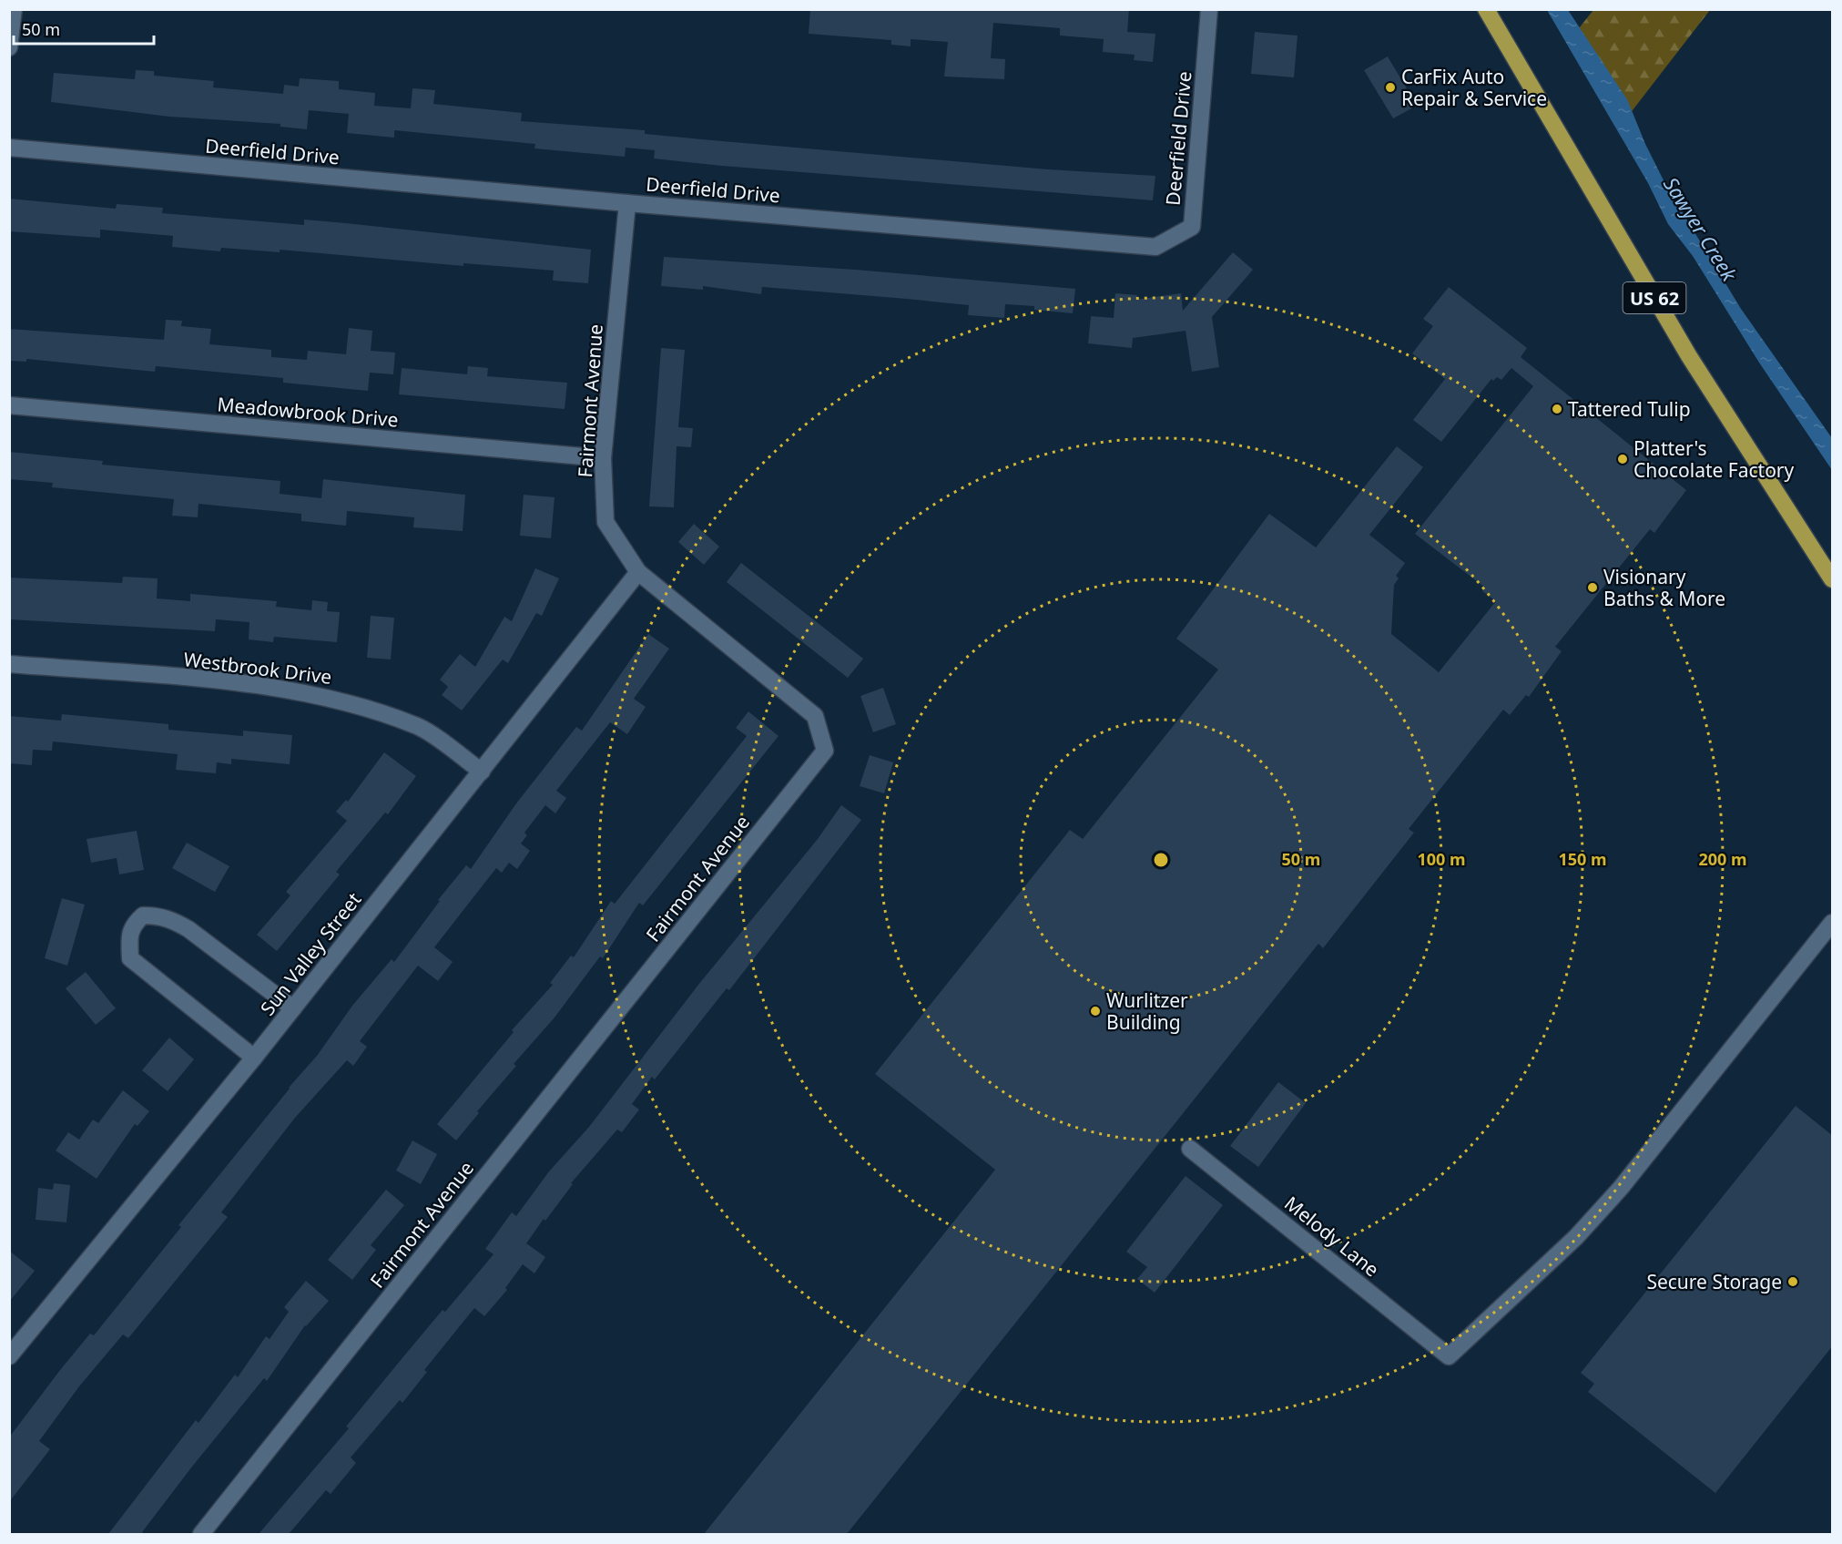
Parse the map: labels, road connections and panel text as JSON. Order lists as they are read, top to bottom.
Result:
{
  "streets": {
    "main road": ["US 62"],
    "street": [
      "Deerfield Drive",
      "Fairmont Avenue",
      "Meadowbrook Drive",
      "Westbrook Drive",
      "Sun Valley Street",
      "Melody Lane"
    ]
  },
  "crossings": [
    ["Deerfield Drive", "Fairmont Avenue"],
    ["Fairmont Avenue", "Meadowbrook Drive"],
    ["Fairmont Avenue", "Sun Valley Street"],
    ["Westbrook Drive", "Sun Valley Street"]
  ],
  "water": ["Sawyer Creek"],
  "places": [
    "CarFix Auto Repair & Service",
    "Tattered Tulip",
    "Platter's Chocolate Factory",
    "Visionary Baths & More",
    "Wurlitzer Building",
    "Secure Storage"
  ],
  "scale_bar": "50 m",
  "rings": [
    "50 m",
    "100 m",
    "150 m",
    "200 m"
  ]
}
